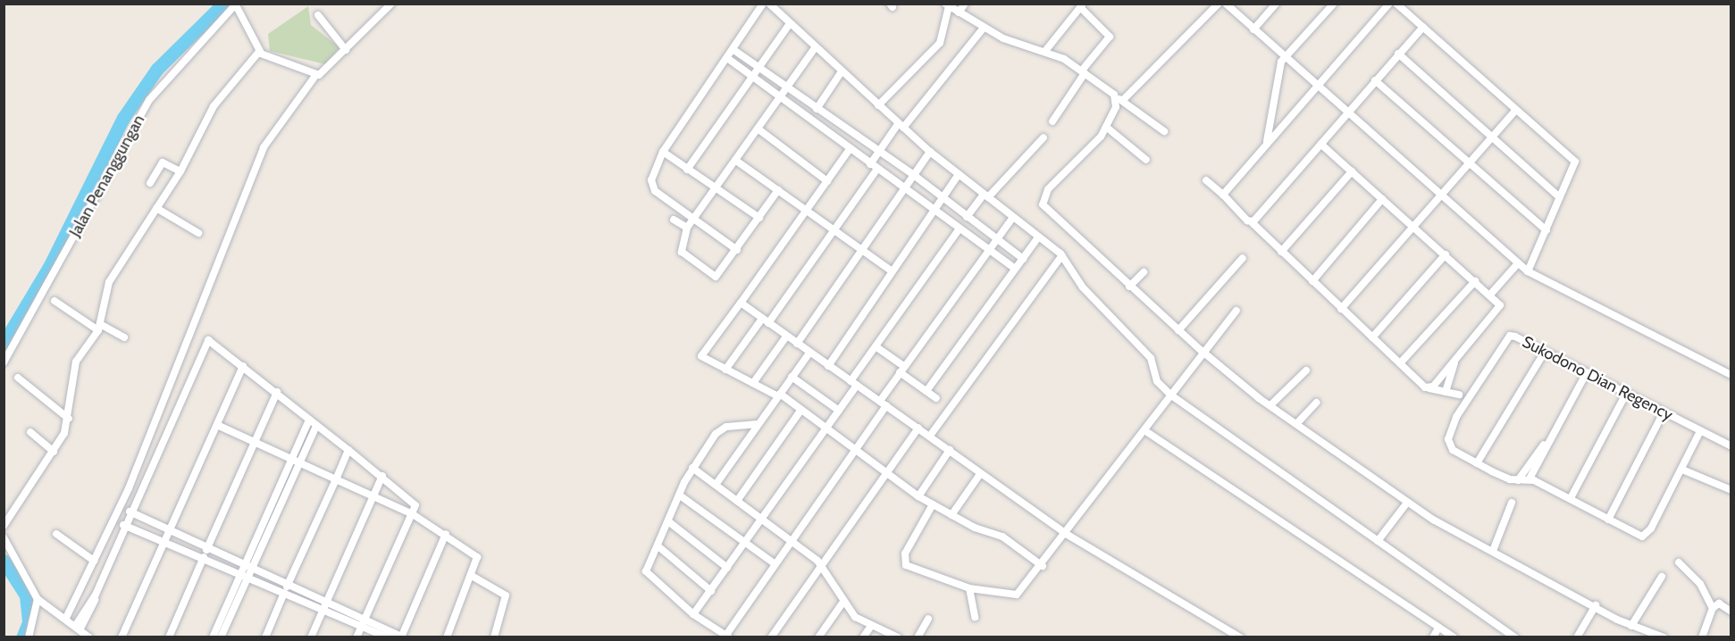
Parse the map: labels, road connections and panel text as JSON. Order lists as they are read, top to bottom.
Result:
{
  "streets": {
    "street": ["Jalan Penanggungan", "Sukodono Dian Regency"]
  }
}
